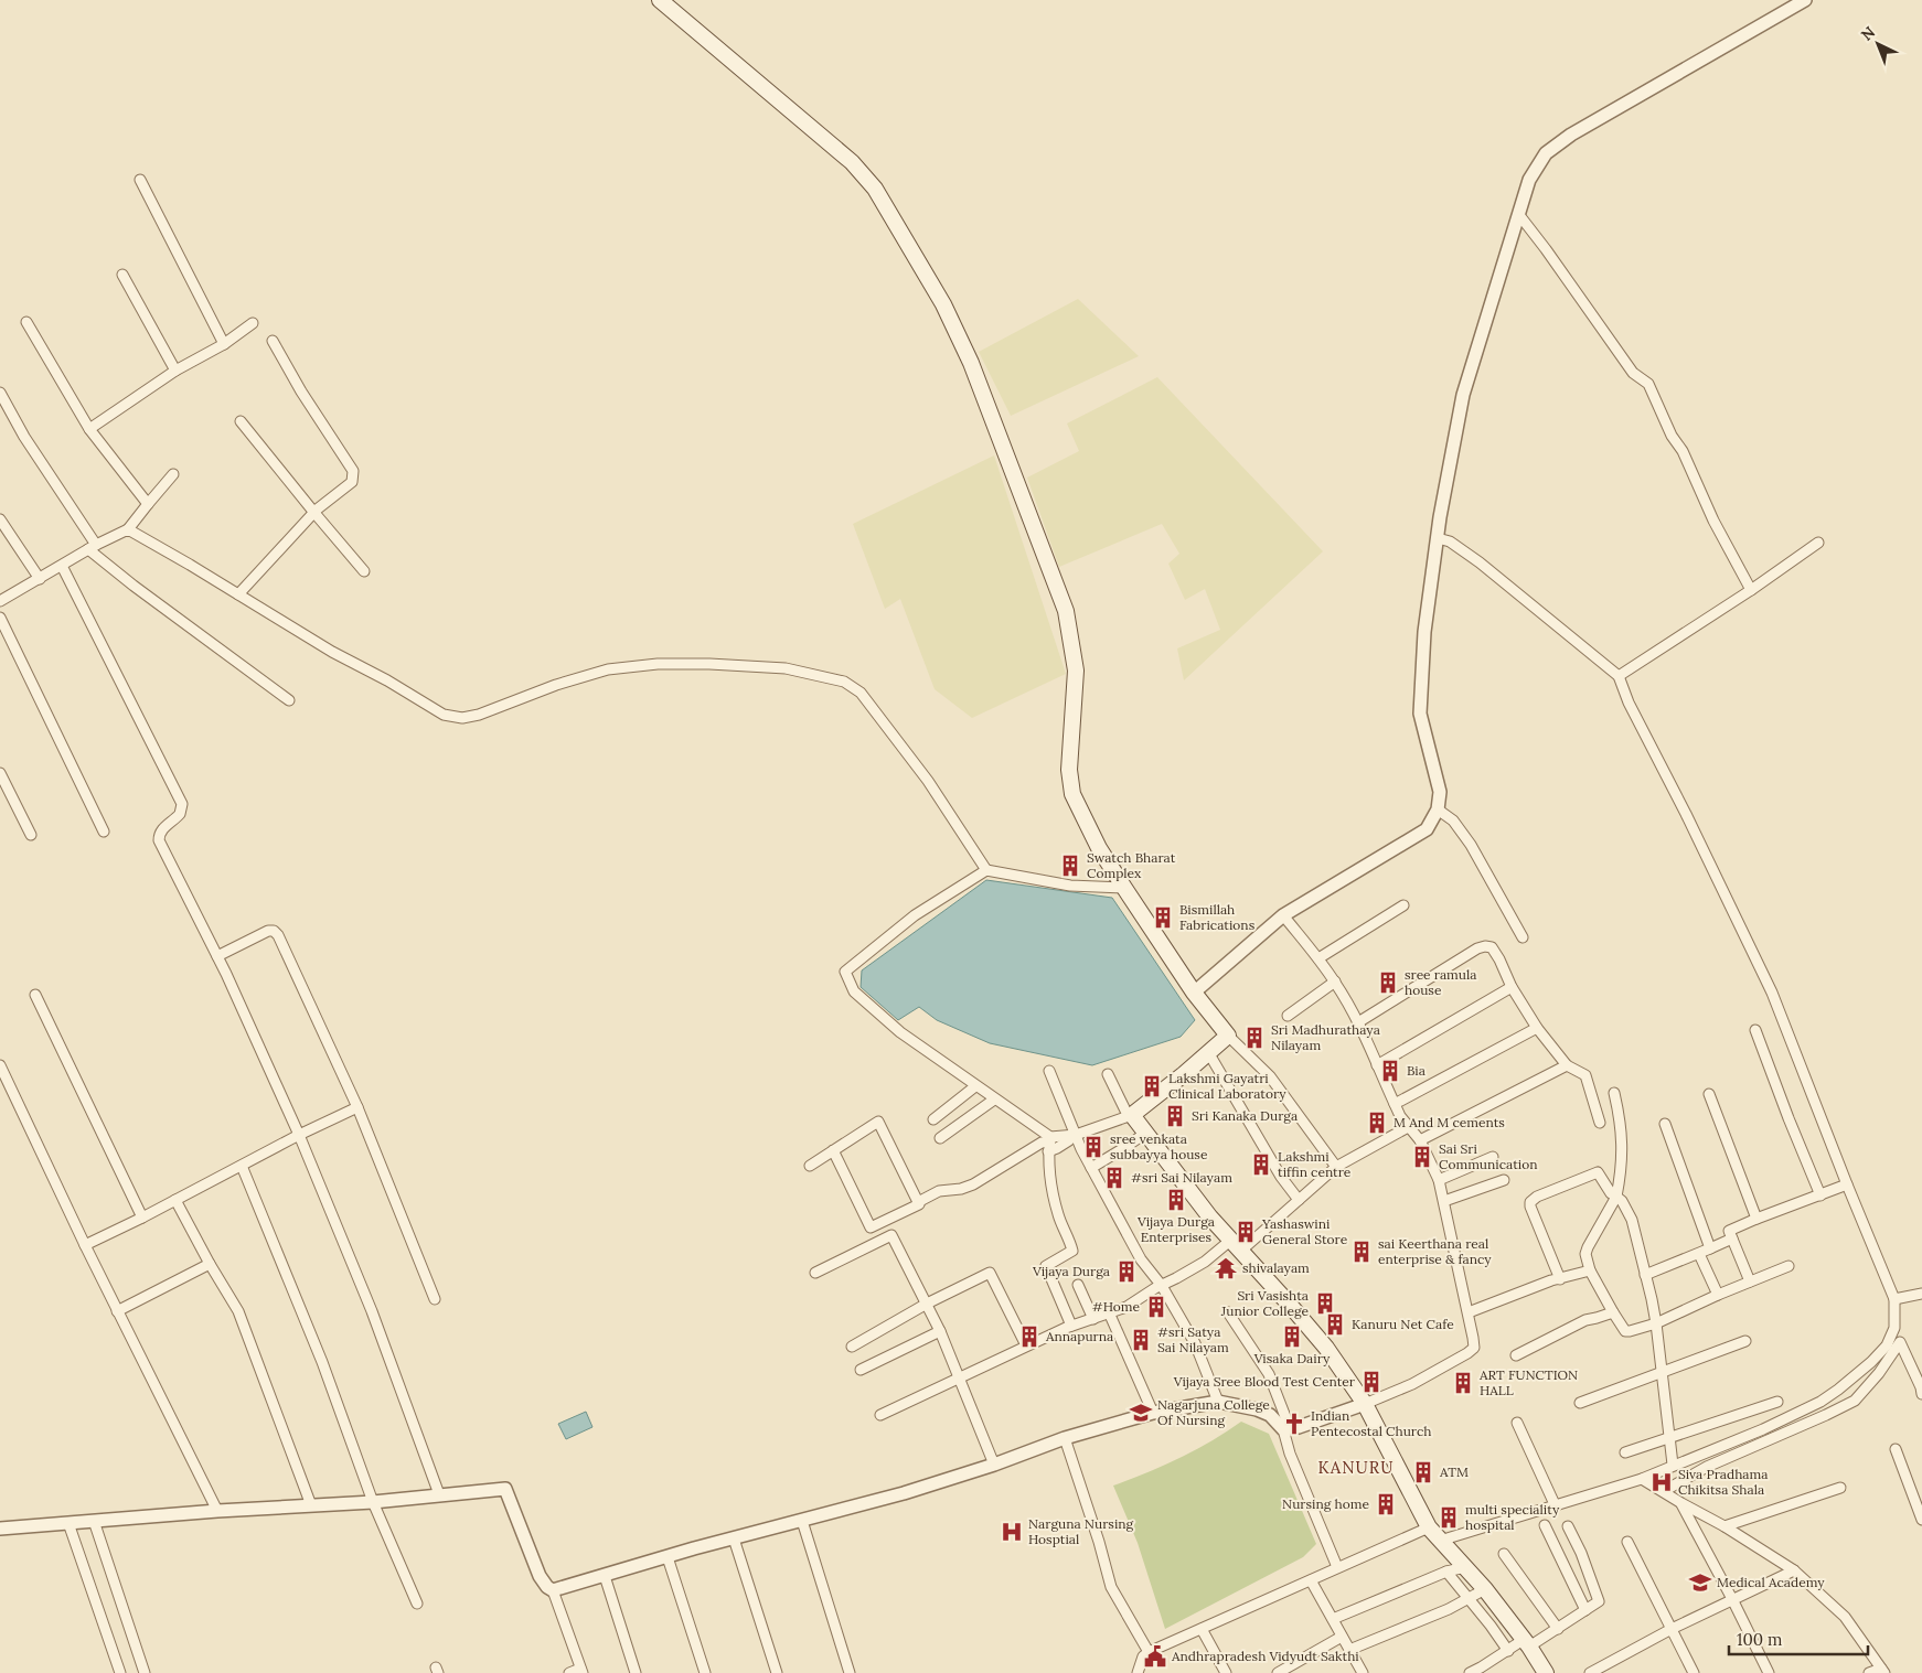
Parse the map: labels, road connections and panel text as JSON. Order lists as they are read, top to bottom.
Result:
{
  "districts": ["KANURU"],
  "places": {
    "building": [
      "Swatch Bharat Complex",
      "Bismillah Fabrications",
      "sree ramula house",
      "Sri Madhurathaya Nilayam",
      "Bia",
      "Lakshmi Gayatri Clinical Laboratory",
      "Sri Kanaka Durga",
      "M And M cements",
      "sree venkata subbayya house",
      "Sai Sri Communication",
      "Lakshmi tiffin centre",
      "#sri Sai Nilayam",
      "Vijaya Durga Enterprises",
      "Yashaswini General Store",
      "sai Keerthana real enterprise & fancy",
      "Vijaya Durga",
      "Sri Vasishta Junior College",
      "#Home",
      "Kanuru Net Cafe",
      "Annapurna",
      "Visaka Dairy",
      "#sri Satya Sai Nilayam",
      "Vijaya Sree Blood Test Center",
      "ART FUNCTION HALL",
      "ATM",
      "Nursing home",
      "multi speciality hospital"
    ],
    "temple": ["shivalayam"],
    "school or university": ["Nagarjuna College Of Nursing", "Medical Academy"],
    "church": ["Indian Pentecostal Church"],
    "hospital": ["Siva Pradhama Chikitsa Shala", "Narguna Nursing Hosptial"],
    "public building": ["Andhrapradesh Vidyudt Sakthi"]
  },
  "scale_bar": "100 m",
  "north": "top left"
}
